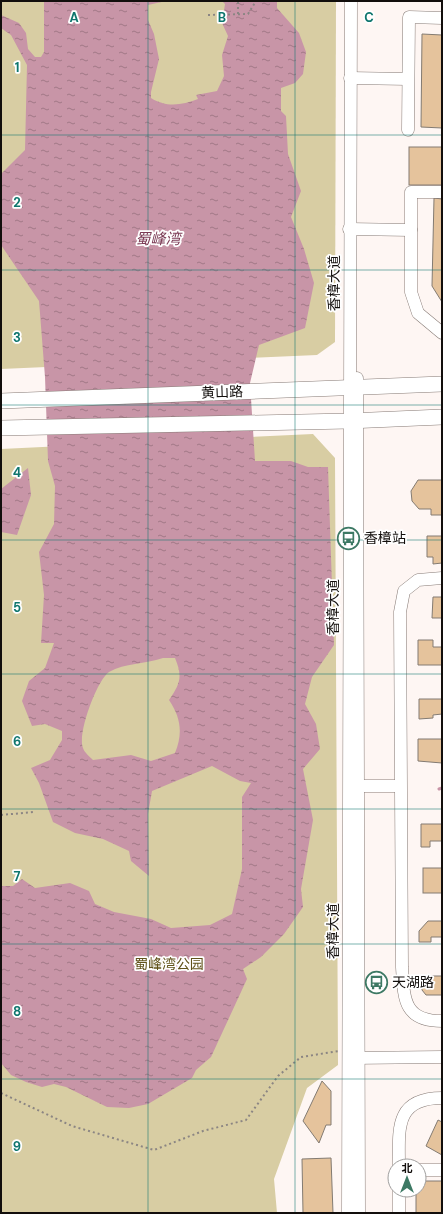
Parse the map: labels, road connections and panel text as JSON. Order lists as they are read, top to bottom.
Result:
{
  "streets": {
    "main road": ["黄山路"],
    "street": ["香樟大道"]
  },
  "crossings": [
    ["香樟大道", "黄山路"]
  ],
  "water": ["蜀峰湾"],
  "parks": ["蜀峰湾公园"],
  "places": {
    "bus stop": ["香樟站", "天湖路"]
  },
  "north": "top",
  "grid": {
    "columns": ["A", "B", "C"],
    "rows": [
      "1",
      "2",
      "3",
      "4",
      "5",
      "6",
      "7",
      "8",
      "9"
    ]
  }
}
